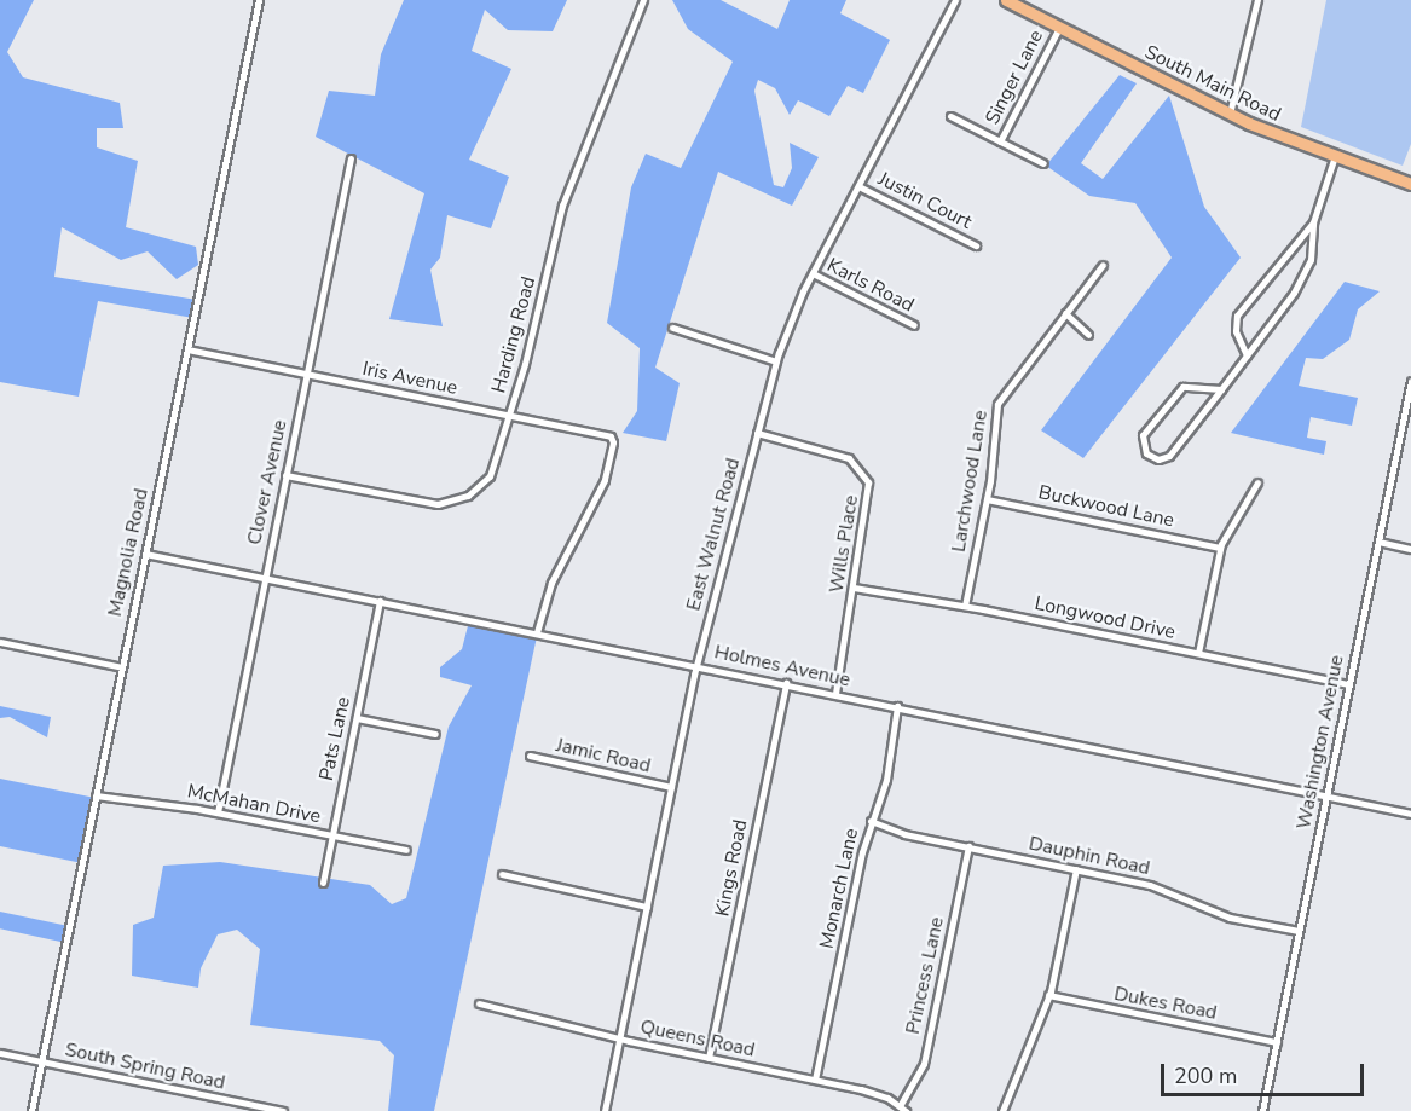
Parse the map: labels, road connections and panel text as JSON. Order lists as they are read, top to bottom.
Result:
{
  "streets": {
    "main road": ["South Main Road"],
    "street": [
      "Singer Lane",
      "Justin Court",
      "Karls Road",
      "Harding Road",
      "Iris Avenue",
      "Larchwood Lane",
      "Clover Avenue",
      "Buckwood Lane",
      "East Walnut Road",
      "Wills Place",
      "Magnolia Road",
      "Longwood Drive",
      "Holmes Avenue",
      "Pats Lane",
      "Washington Avenue",
      "Jamic Road",
      "McMahan Drive",
      "Dauphin Road",
      "Kings Road",
      "Monarch Lane",
      "Princess Lane",
      "Dukes Road",
      "Queens Road",
      "South Spring Road"
    ]
  },
  "crossings": [
    ["Singer Lane", "South Main Road"],
    ["Justin Court", "East Walnut Road"],
    ["Karls Road", "East Walnut Road"],
    ["Harding Road", "Iris Avenue"],
    ["Harding Road", "Clover Avenue"],
    ["Iris Avenue", "Clover Avenue"],
    ["Iris Avenue", "Magnolia Road"],
    ["Iris Avenue", "Holmes Avenue"],
    ["Larchwood Lane", "Buckwood Lane"],
    ["Larchwood Lane", "Longwood Drive"],
    ["Clover Avenue", "Holmes Avenue"],
    ["Clover Avenue", "McMahan Drive"],
    ["East Walnut Road", "Wills Place"],
    ["East Walnut Road", "Holmes Avenue"],
    ["East Walnut Road", "Jamic Road"],
    ["East Walnut Road", "Queens Road"],
    ["Wills Place", "Longwood Drive"],
    ["Wills Place", "Holmes Avenue"],
    ["Magnolia Road", "Holmes Avenue"],
    ["Magnolia Road", "McMahan Drive"],
    ["Magnolia Road", "South Spring Road"],
    ["Longwood Drive", "Washington Avenue"],
    ["Holmes Avenue", "Pats Lane"],
    ["Holmes Avenue", "Washington Avenue"],
    ["Holmes Avenue", "Kings Road"],
    ["Holmes Avenue", "Monarch Lane"],
    ["Pats Lane", "McMahan Drive"],
    ["Washington Avenue", "Dauphin Road"],
    ["Washington Avenue", "Dukes Road"],
    ["Dauphin Road", "Monarch Lane"],
    ["Dauphin Road", "Princess Lane"],
    ["Kings Road", "Queens Road"],
    ["Monarch Lane", "Queens Road"],
    ["Princess Lane", "Queens Road"]
  ],
  "scale_bar": "200 m"
}
